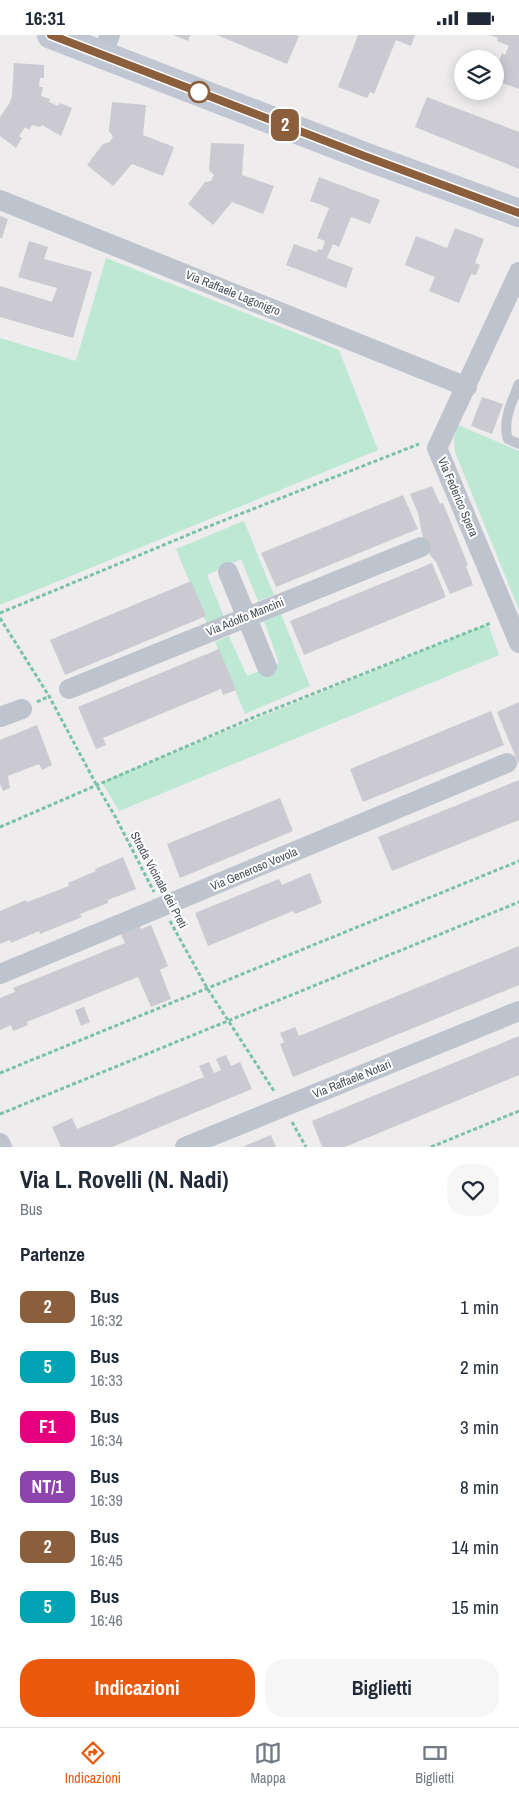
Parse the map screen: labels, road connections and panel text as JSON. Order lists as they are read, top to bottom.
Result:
{
  "streets": {
    "street": [
      "Via Raffaele Lagonigro",
      "Via Federico Spera",
      "Via Adolfo Mancini",
      "Via Generoso Vovola",
      "Via Raffaele Notari"
    ],
    "path": ["Strada Vicinale dei Preti"]
  },
  "crossings": [
    ["Via Raffaele Lagonigro", "Via Federico Spera"],
    ["Via Generoso Vovola", "Strada Vicinale dei Preti"],
    ["Strada Vicinale dei Preti", "Via Raffaele Notari"]
  ],
  "lines": ["bus line 2"],
  "page": {
    "status": "16:31",
    "on_map": "2",
    "heading": [
      ["Via L. Rovelli (N. Nadi)", "Bus"],
      "Partenze"
    ],
    "list": [
      {
        "mark": "2",
        "name": "Bus",
        "note": "16:32",
        "value": "1 min"
      },
      {
        "mark": "5",
        "name": "Bus",
        "note": "16:33",
        "value": "2 min"
      },
      {
        "mark": "F1",
        "name": "Bus",
        "note": "16:34",
        "value": "3 min"
      },
      {
        "mark": "NT/1",
        "name": "Bus",
        "note": "16:39",
        "value": "8 min"
      },
      {
        "mark": "2",
        "name": "Bus",
        "note": "16:45",
        "value": "14 min"
      },
      {
        "mark": "5",
        "name": "Bus",
        "note": "16:46",
        "value": "15 min"
      }
    ],
    "buttons": ["Indicazioni", "Biglietti"],
    "tabs": ["Indicazioni", "Mappa", "Biglietti"]
  }
}
